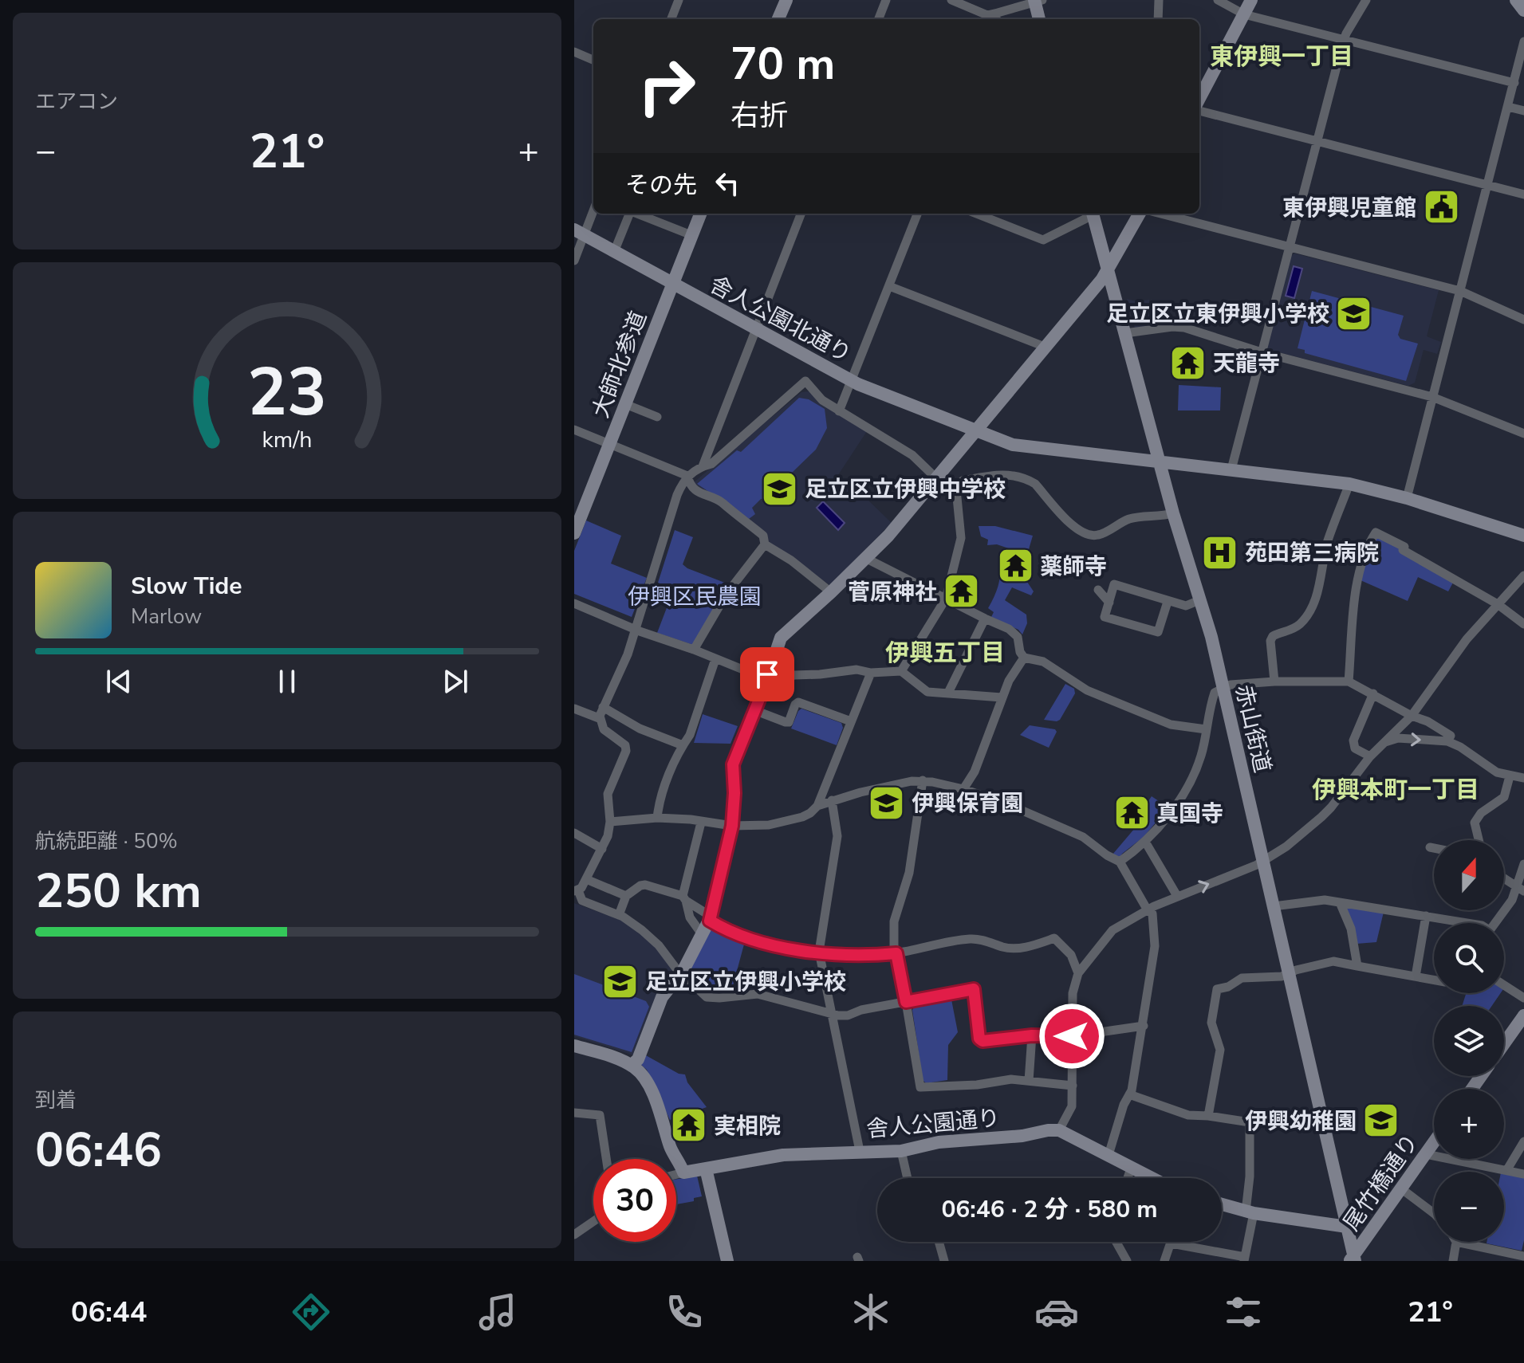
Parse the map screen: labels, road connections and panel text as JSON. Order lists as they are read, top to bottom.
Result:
{
  "streets": {
    "street": [
      "舎人公園北通り",
      "大師北参道",
      "赤山街道",
      "舎人公園通り",
      "尾竹橋通り"
    ]
  },
  "crossings": [
    ["舎人公園北通り", "大師北参道"],
    ["舎人公園北通り", "赤山街道"],
    ["赤山街道", "尾竹橋通り"]
  ],
  "districts": ["東伊興一丁目", "伊興五丁目", "伊興本町一丁目"],
  "parks": ["伊興区民農園"],
  "places": {
    "public building": ["東伊興児童館"],
    "school or university": [
      "足立区立東伊興小学校",
      "足立区立伊興中学校",
      "伊興保育園",
      "足立区立伊興小学校",
      "伊興幼稚園"
    ],
    "temple": [
      "天龍寺",
      "薬師寺",
      "菅原神社",
      "真国寺",
      "実相院"
    ],
    "hospital": ["苑田第三病院"]
  },
  "north": "top",
  "page": {
    "tile": [
      "エアコン",
      ["航続距離 · 50%", "250 km"],
      ["到着", "06:46"]
    ],
    "turn": ["70 m", "右折"],
    "heat": ["−", "21°", "+"],
    "then": "その先",
    "song": ["Slow Tide", "Marlow"],
    "map_buttons": ["+", "−"],
    "limit": "30",
    "trip": "06:46 · 2 分 · 580 m",
    "tabs": ["06:44", "21°"],
    "gauge": ["23", "km/h"]
  }
}
